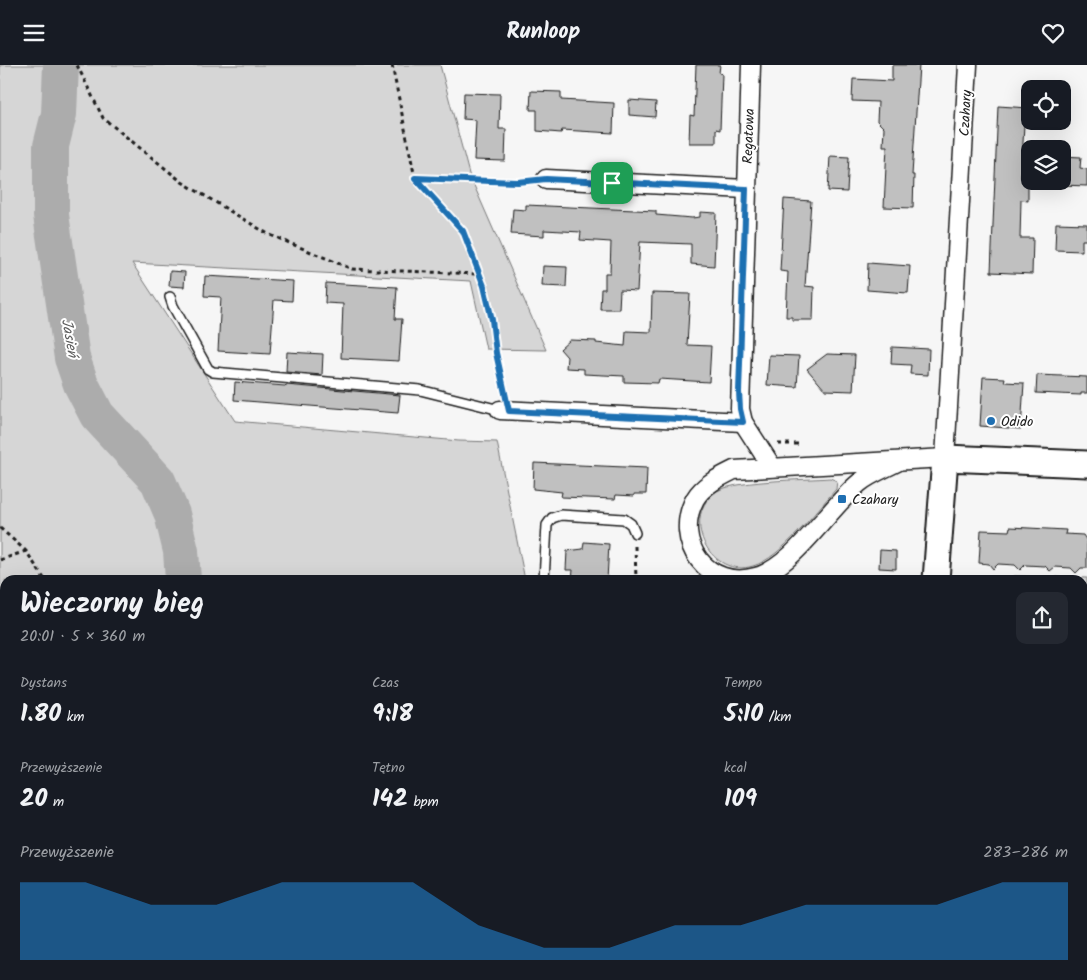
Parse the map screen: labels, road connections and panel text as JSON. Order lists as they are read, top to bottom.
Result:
{
  "streets": {
    "street": ["Czahary", "Regatowa"]
  },
  "water": ["Jasień"],
  "places": {
    "other": ["Odido"],
    "transit": ["Czahary"]
  },
  "page": {
    "header": "Runloop",
    "heading": ["Wieczorny bieg", "20:01 · 5 × 360 m"],
    "stats": [
      ["Dystans", "1.80 km"],
      ["Czas", "9:18"],
      ["Tempo", "5:10 /km"],
      ["Przewyższenie", "20 m"],
      ["Tętno", "142 bpm"],
      ["kcal", "109"]
    ],
    "chart": ["Przewyższenie", "283–286 m"]
  }
}
